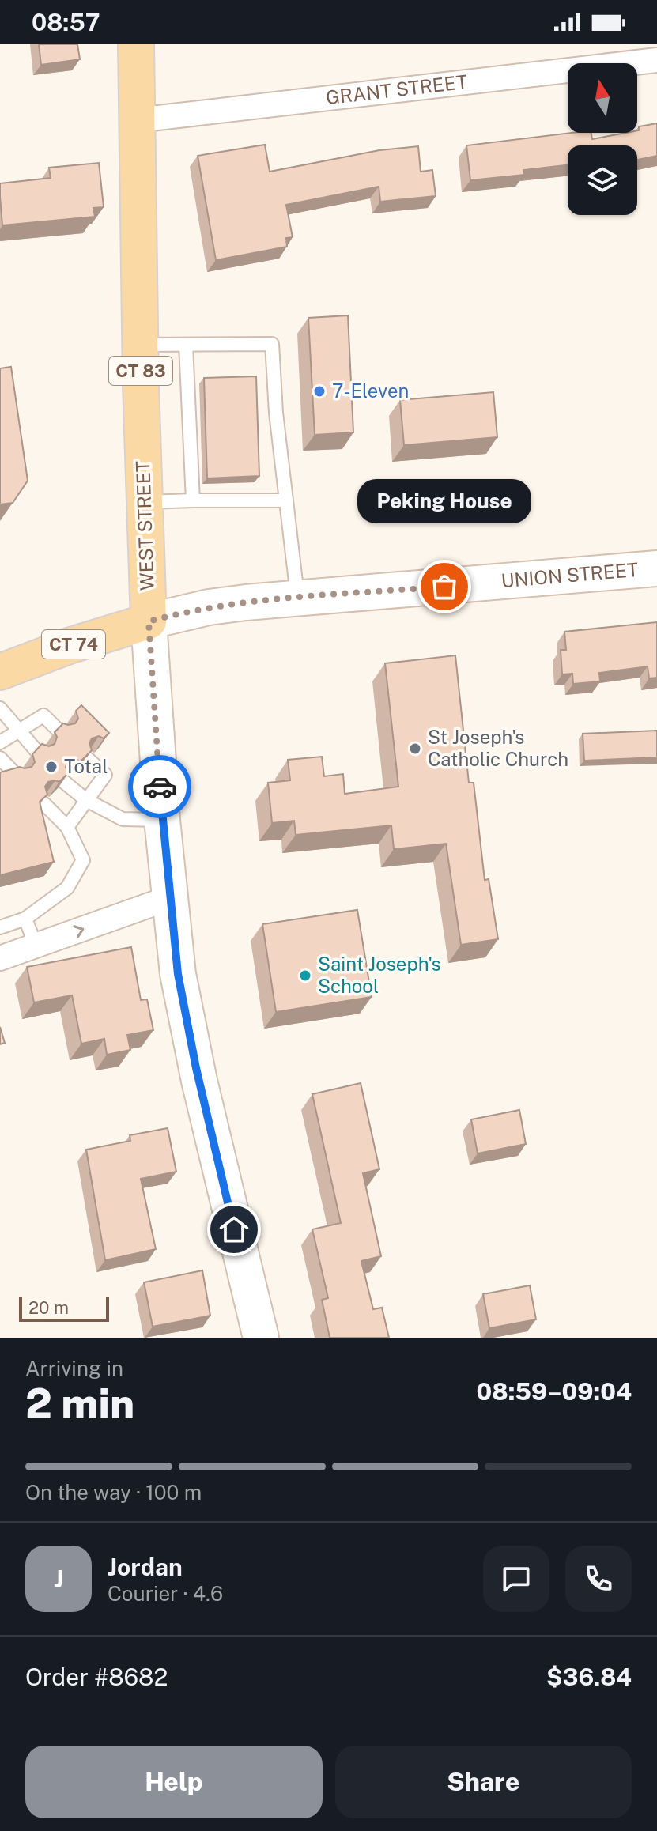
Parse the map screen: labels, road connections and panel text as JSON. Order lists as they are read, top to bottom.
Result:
{
  "streets": {
    "main road": [
      "CT 83",
      "WEST STREET",
      "UNION STREET",
      "CT 74"
    ],
    "street": ["GRANT STREET"]
  },
  "crossings": [
    ["GRANT STREET", "WEST STREET"],
    ["WEST STREET", "UNION STREET"]
  ],
  "places": [
    "7-Eleven",
    "Peking House",
    "St Joseph's Catholic Church",
    "Total",
    "Saint Joseph's School"
  ],
  "scale_bar": "20 m",
  "north": "top",
  "page": {
    "status": "08:57",
    "bubble": "Peking House",
    "scale": "20 m",
    "heading": ["2 min", "Arriving in", "08:59–09:04"],
    "panel": [
      "Jordan",
      "Courier · 4.6",
      "Order #8682",
      "$36.84"
    ],
    "bar": "On the way · 100 m",
    "round": "J",
    "buttons": ["Help", "Share"]
  }
}
